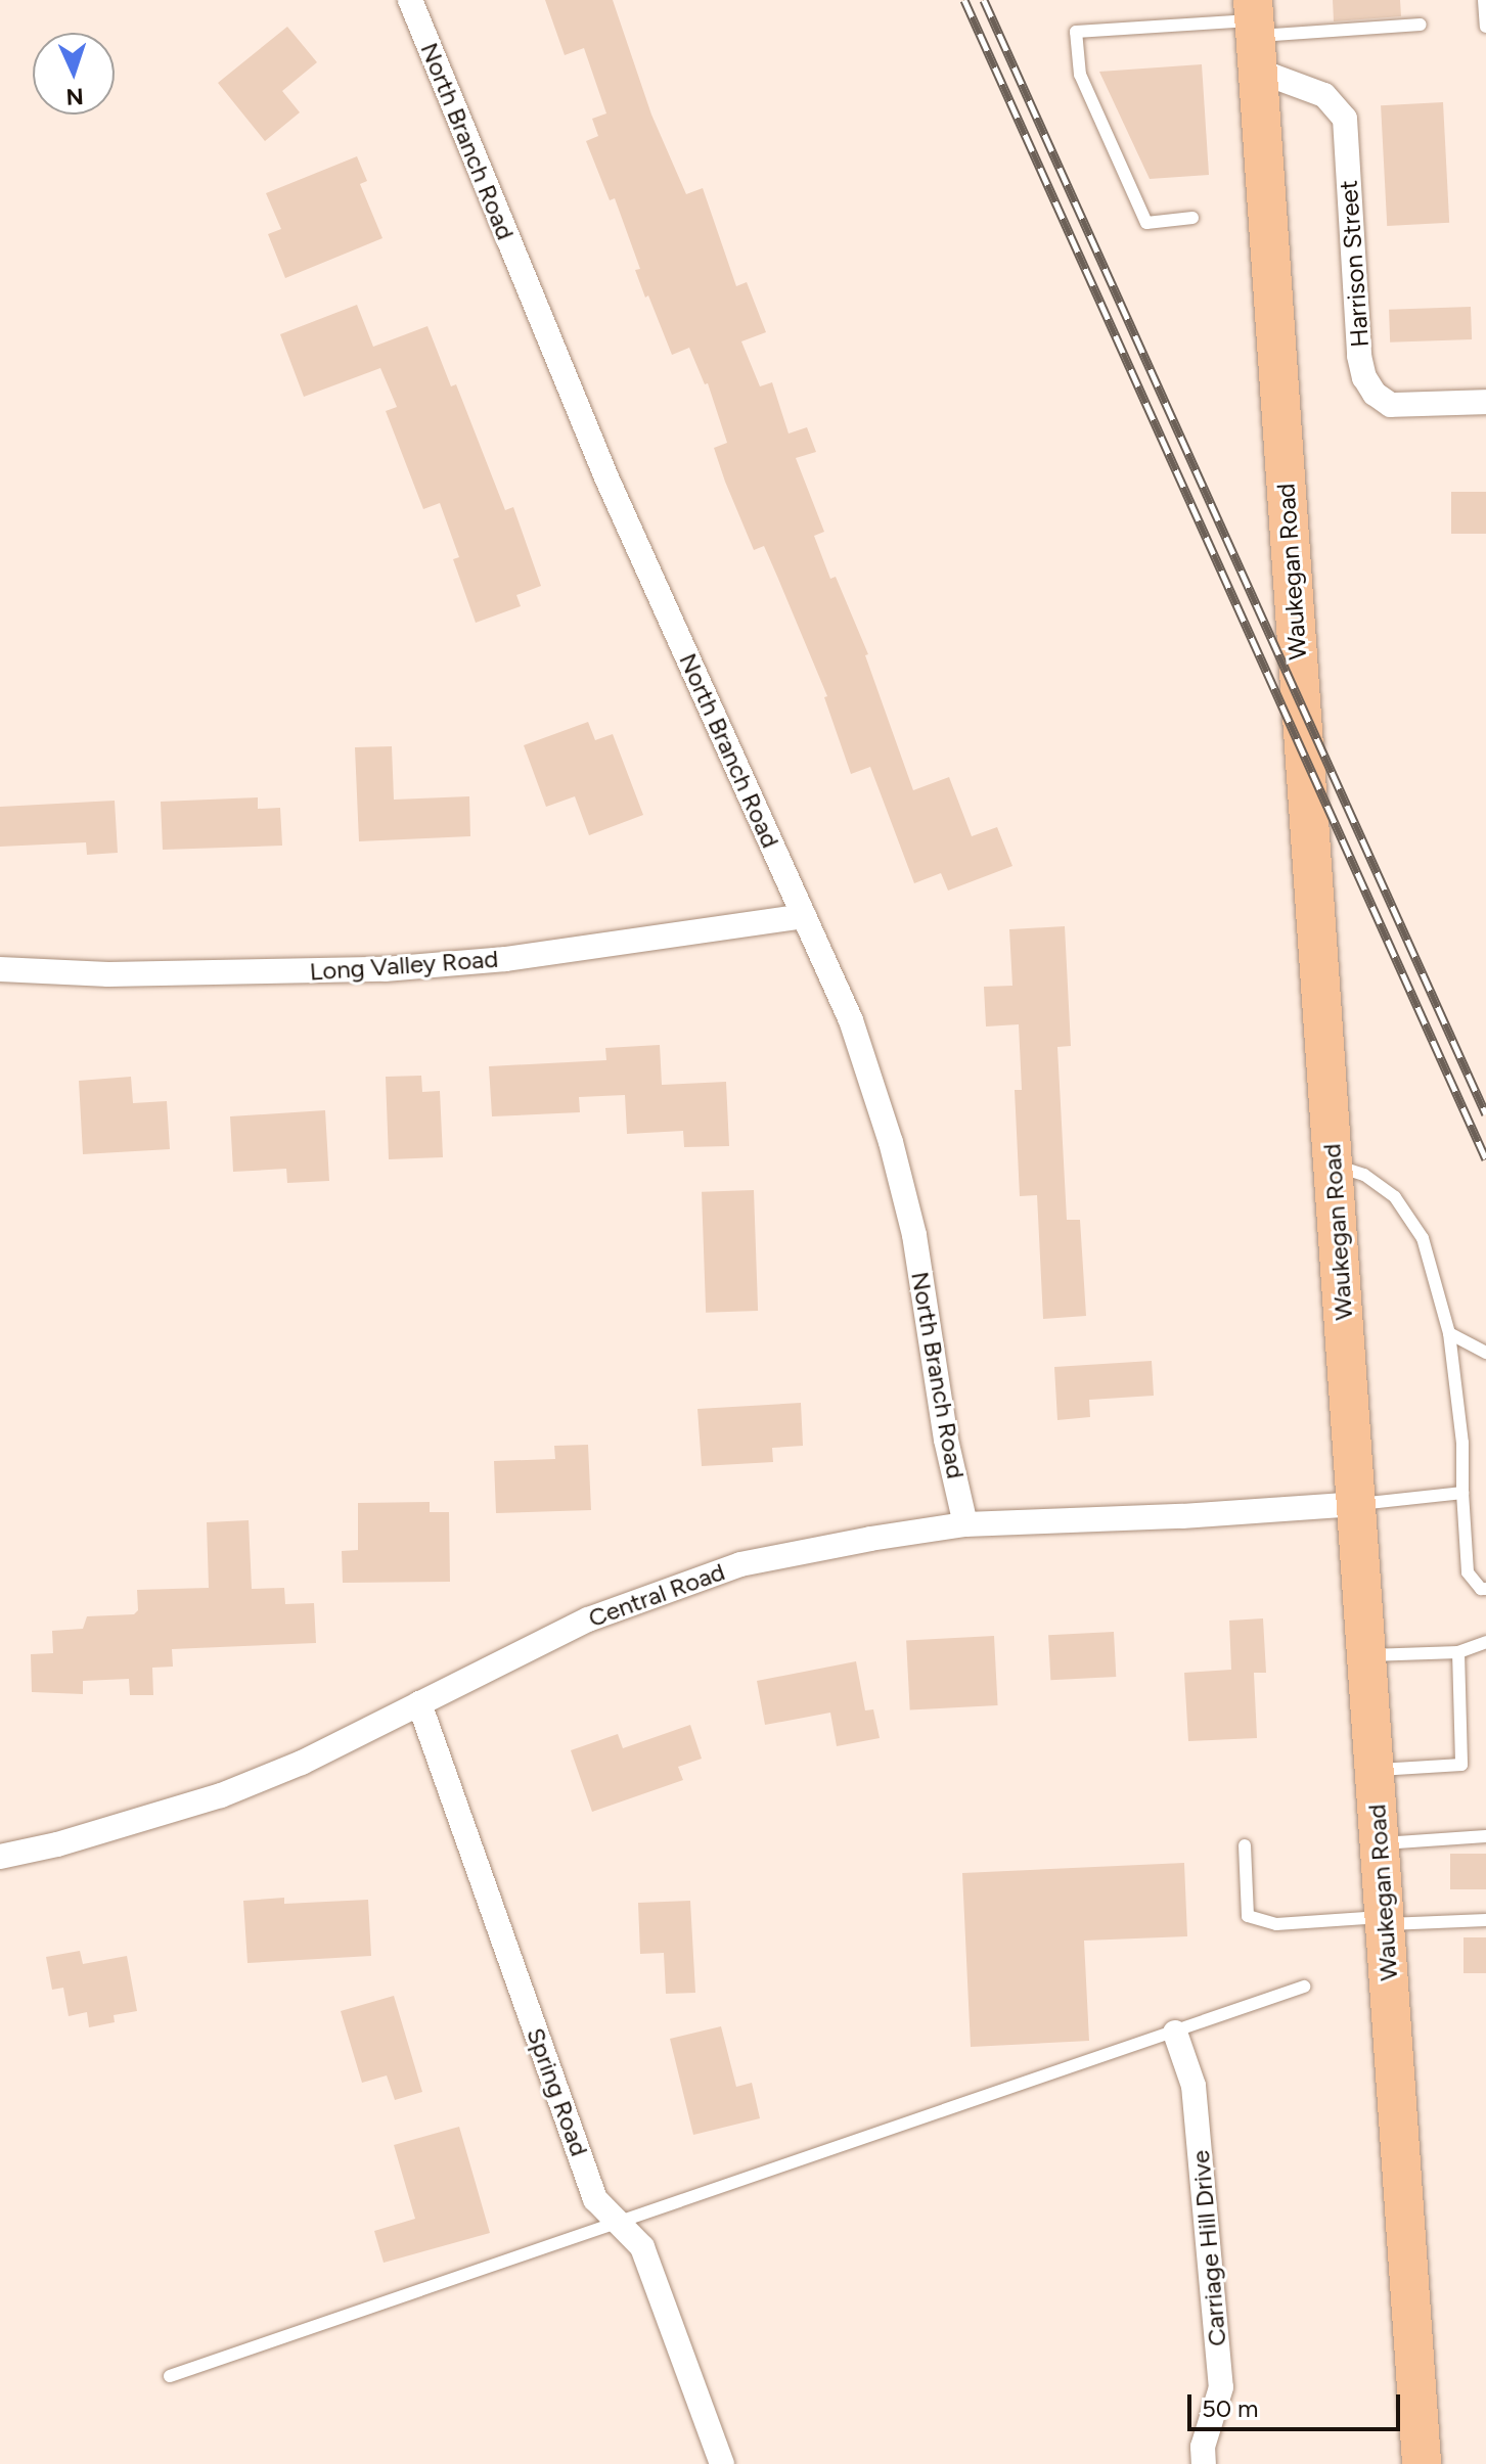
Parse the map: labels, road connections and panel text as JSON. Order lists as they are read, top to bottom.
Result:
{
  "streets": {
    "main road": ["Waukegan Road"],
    "street": [
      "North Branch Road",
      "Harrison Street",
      "Long Valley Road",
      "Central Road",
      "Spring Road",
      "Carriage Hill Drive"
    ]
  },
  "crossings": [
    ["North Branch Road", "Long Valley Road"],
    ["North Branch Road", "Central Road"],
    ["Harrison Street", "Waukegan Road"],
    ["Waukegan Road", "Central Road"],
    ["Central Road", "Spring Road"]
  ],
  "scale_bar": "50 m",
  "north": "bottom"
}
